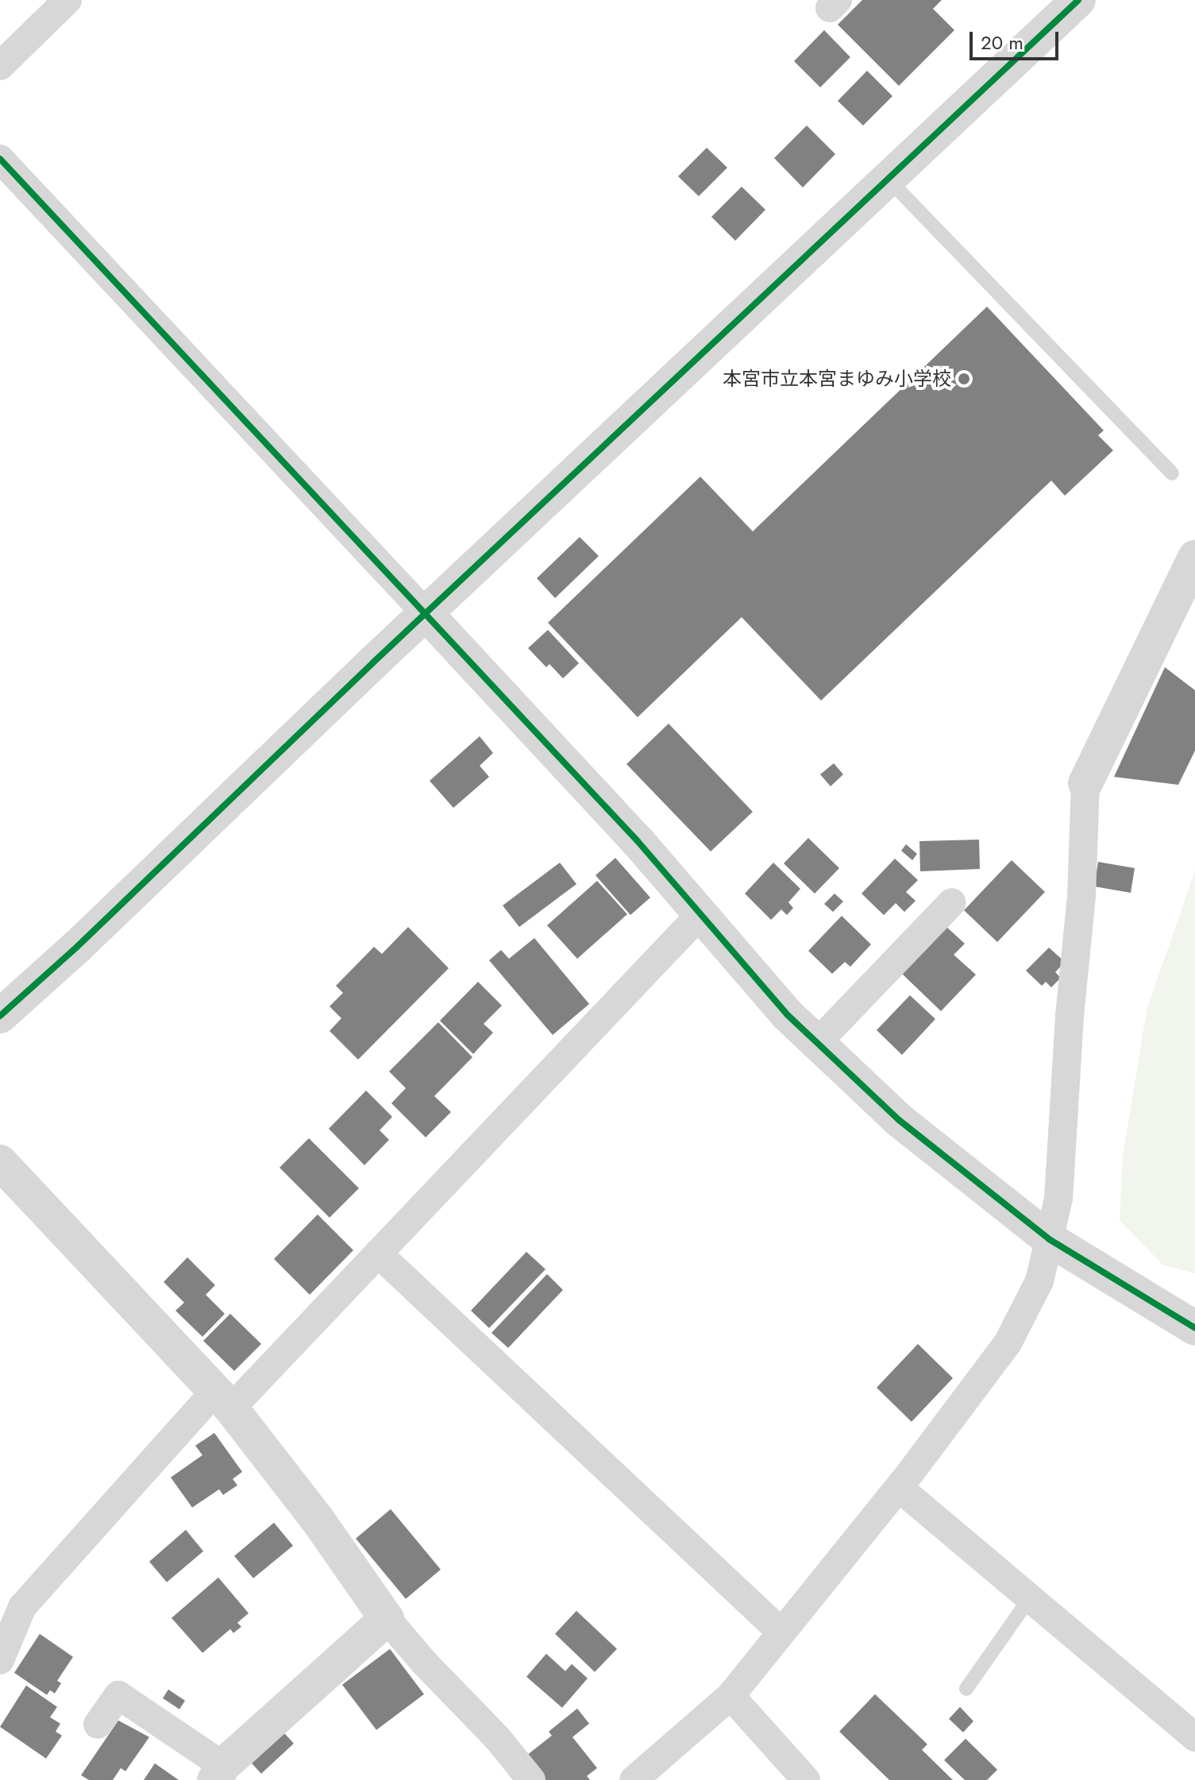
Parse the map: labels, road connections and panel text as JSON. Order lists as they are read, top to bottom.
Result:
{
  "places": ["本宮市立本宮まゆみ小学校"],
  "scale_bar": "20 m"
}
